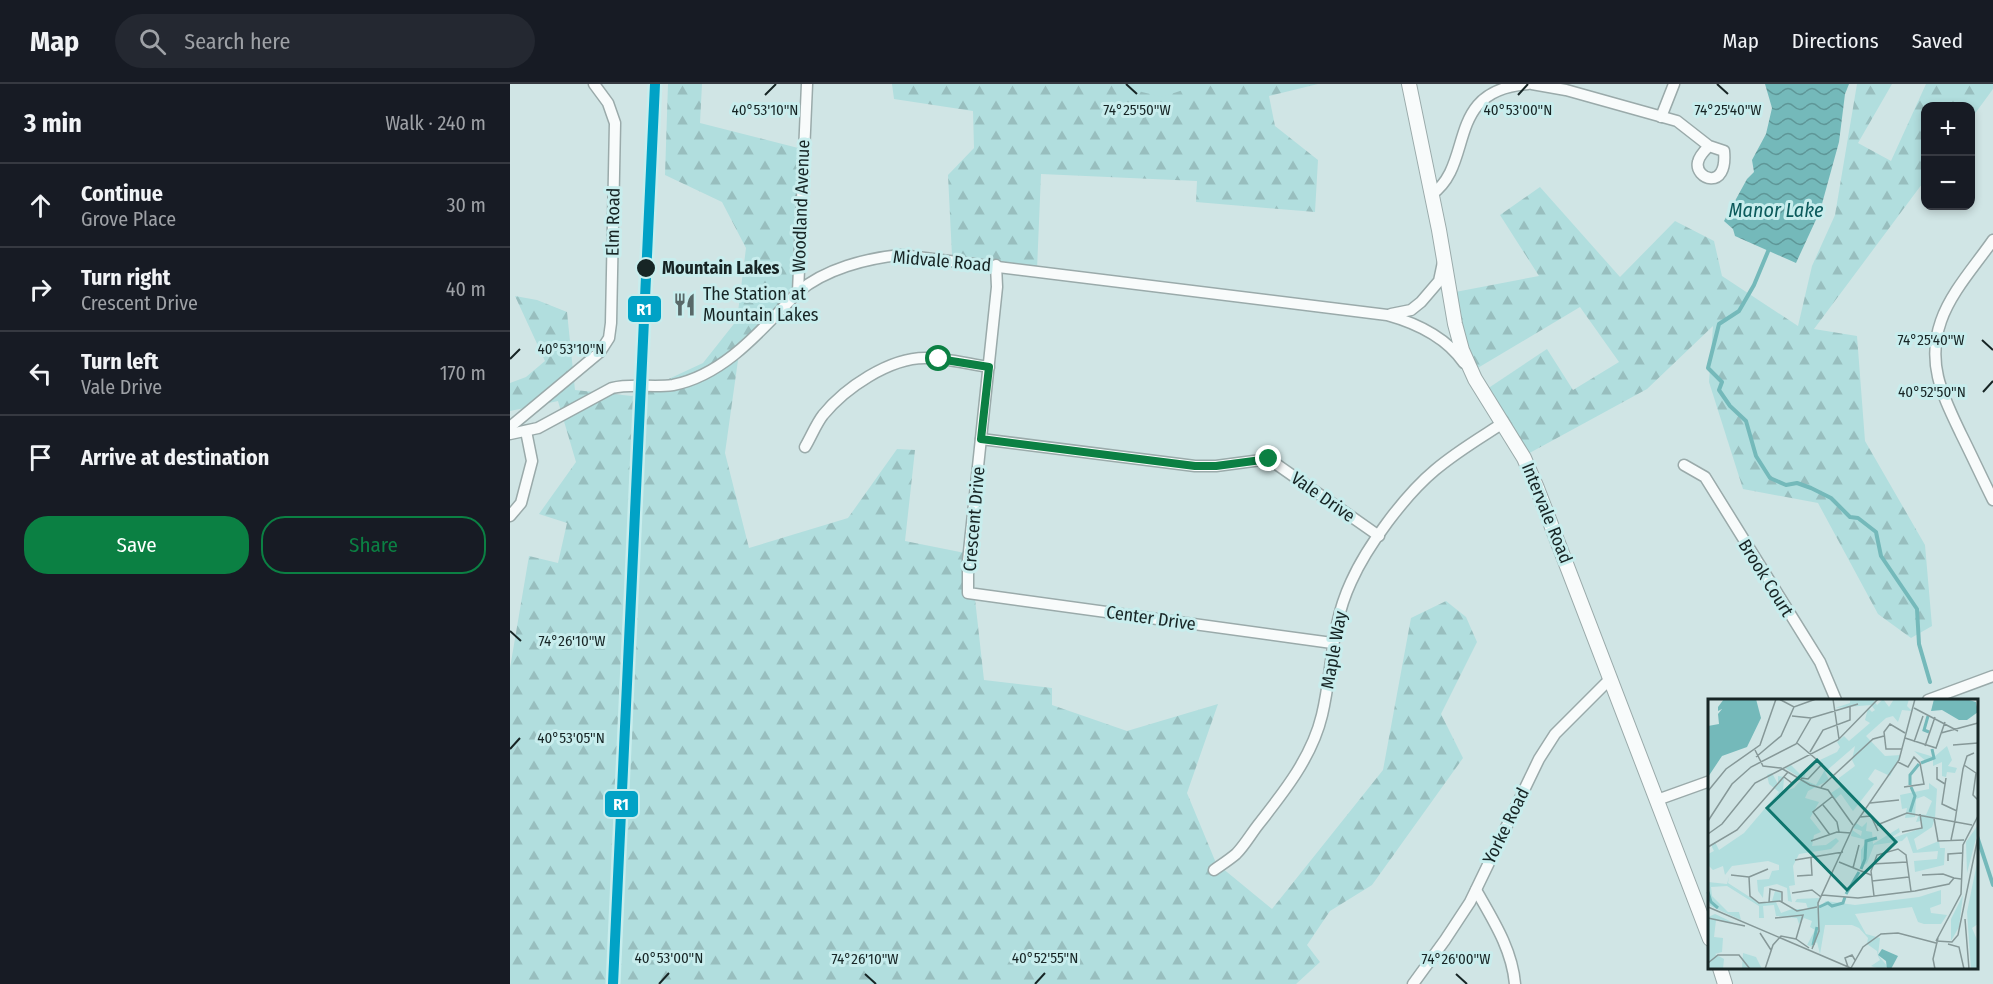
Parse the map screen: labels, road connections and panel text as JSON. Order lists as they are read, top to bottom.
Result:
{
  "streets": {
    "street": [
      "Woodland Avenue",
      "Elm Road",
      "Midvale Road",
      "Vale Drive",
      "Intervale Road",
      "Crescent Drive",
      "Brook Court",
      "Center Drive",
      "Maple Way",
      "Yorke Road"
    ]
  },
  "crossings": [
    ["Woodland Avenue", "Midvale Road"],
    ["Midvale Road", "Intervale Road"],
    ["Midvale Road", "Crescent Drive"],
    ["Vale Drive", "Crescent Drive"],
    ["Vale Drive", "Maple Way"],
    ["Intervale Road", "Maple Way"],
    ["Intervale Road", "Yorke Road"],
    ["Crescent Drive", "Center Drive"],
    ["Center Drive", "Maple Way"]
  ],
  "water": ["Manor Lake"],
  "places": {
    "other": ["Mountain Lakes"],
    "restaurant": ["The Station at Mountain Lakes"]
  },
  "lines": ["transit line R1"],
  "page": {
    "header": "Map",
    "search": "Search here",
    "nav": ["Map", "Directions", "Saved"],
    "heading": ["3 min", "Walk · 240 m"],
    "map_buttons": ["+", "−"],
    "list": [
      ["Continue", "Grove Place", "30 m"],
      ["Turn right", "Crescent Drive", "40 m"],
      ["Turn left", "Vale Drive", "170 m"],
      "Arrive at destination"
    ],
    "buttons": ["Save", "Share"]
  },
  "coordinates": [
    "74°25'50\"W",
    "74°25'40\"W",
    "40°53'10\"N",
    "40°53'00\"N",
    "40°52'50\"N",
    "74°26'10\"W",
    "40°53'05\"N",
    "40°52'55\"N",
    "74°26'00\"W"
  ]
}
